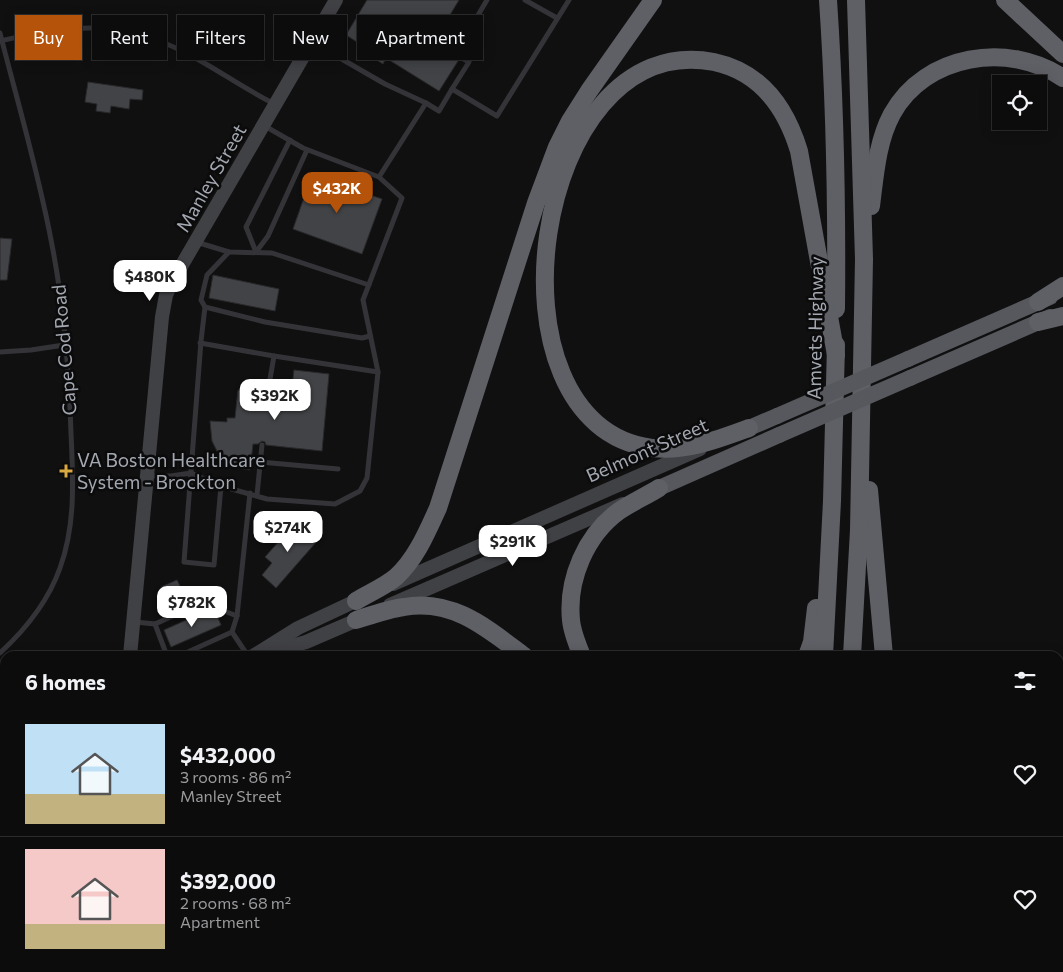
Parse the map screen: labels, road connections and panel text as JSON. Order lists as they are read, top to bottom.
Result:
{
  "streets": {
    "highway": ["Amvets Highway", "Belmont Street"],
    "main road": ["Manley Street"],
    "lane": ["Cape Cod Road"]
  },
  "places": {
    "health": ["VA Boston Healthcare System - Brockton"]
  },
  "page": {
    "chip": [
      "Buy",
      "Rent",
      "Filters",
      "New",
      "Apartment"
    ],
    "price": [
      "$432K",
      "$480K",
      "$392K",
      "$274K",
      "$291K",
      "$782K"
    ],
    "heading": "6 homes",
    "list": [
      {
        "name": "$432,000",
        "note": "3 rooms · 86 m² · Manley Street"
      },
      {
        "name": "$392,000",
        "note": "2 rooms · 68 m² · Apartment"
      }
    ]
  }
}
